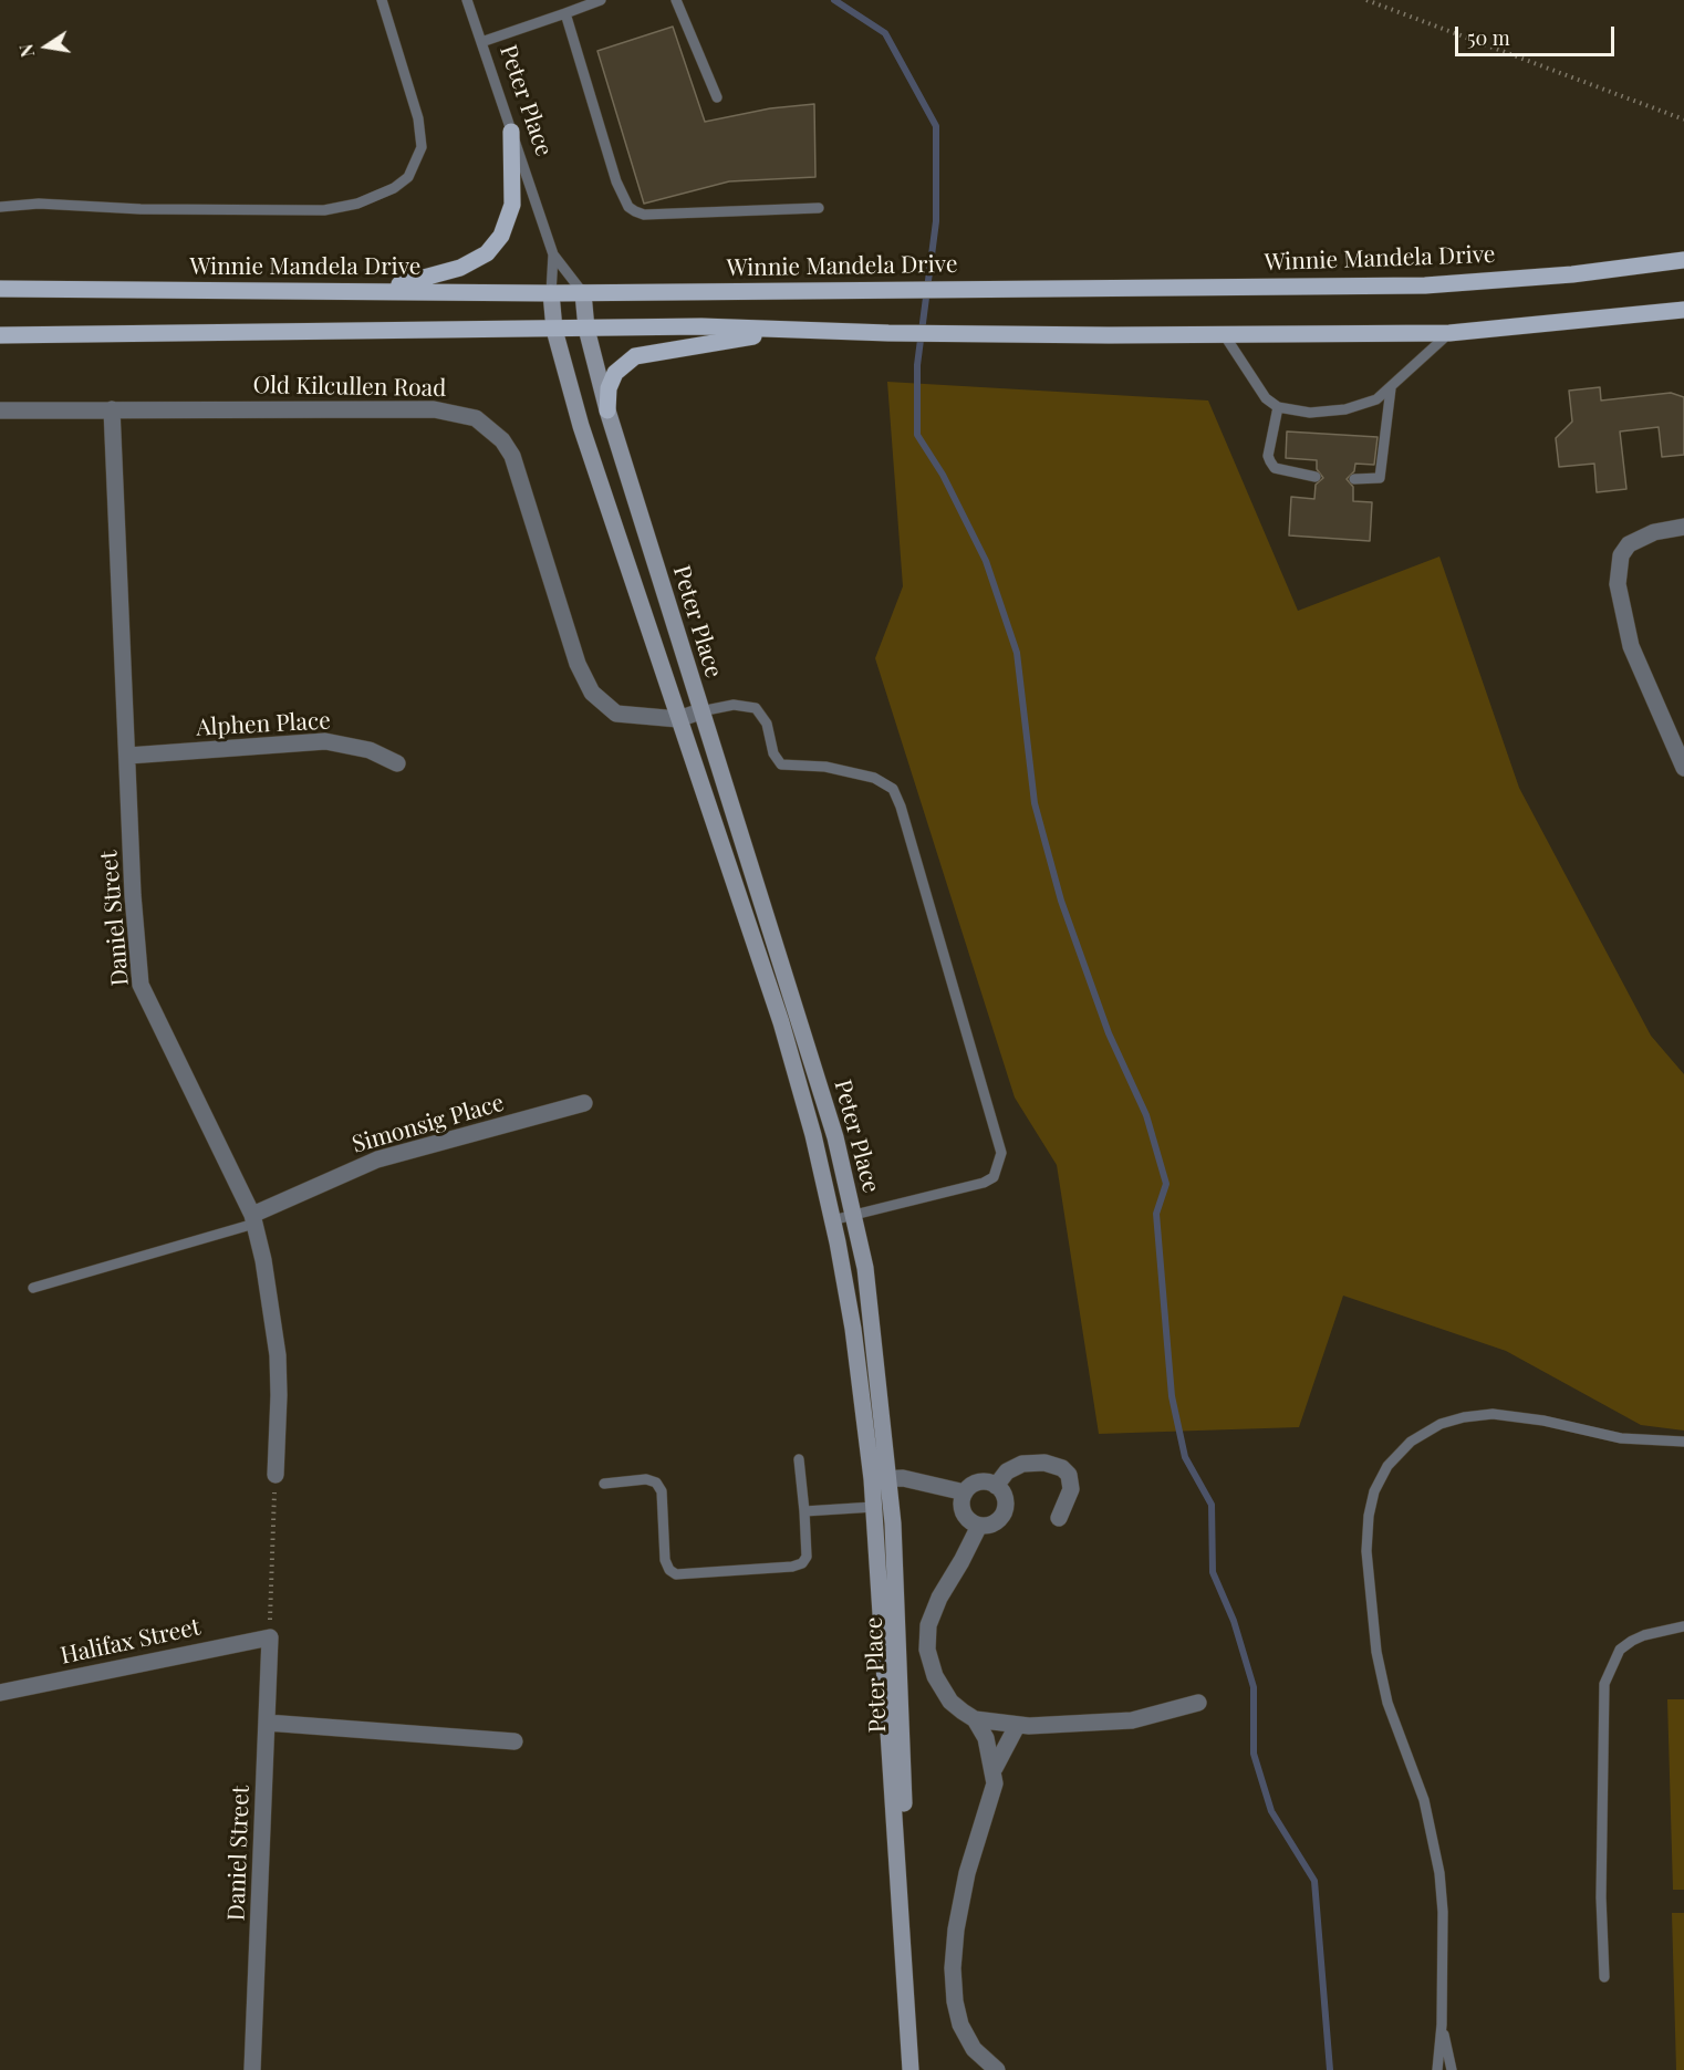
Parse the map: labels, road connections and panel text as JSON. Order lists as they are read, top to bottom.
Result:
{
  "streets": {
    "main road": ["Peter Place", "Winnie Mandela Drive"],
    "street": [
      "Old Kilcullen Road",
      "Alphen Place",
      "Daniel Street",
      "Simonsig Place",
      "Halifax Street"
    ]
  },
  "crossings": [
    ["Peter Place", "Winnie Mandela Drive"],
    ["Peter Place", "Old Kilcullen Road"],
    ["Old Kilcullen Road", "Daniel Street"],
    ["Alphen Place", "Daniel Street"],
    ["Daniel Street", "Simonsig Place"],
    ["Daniel Street", "Halifax Street"]
  ],
  "scale_bar": "50 m",
  "north": "left"
}
